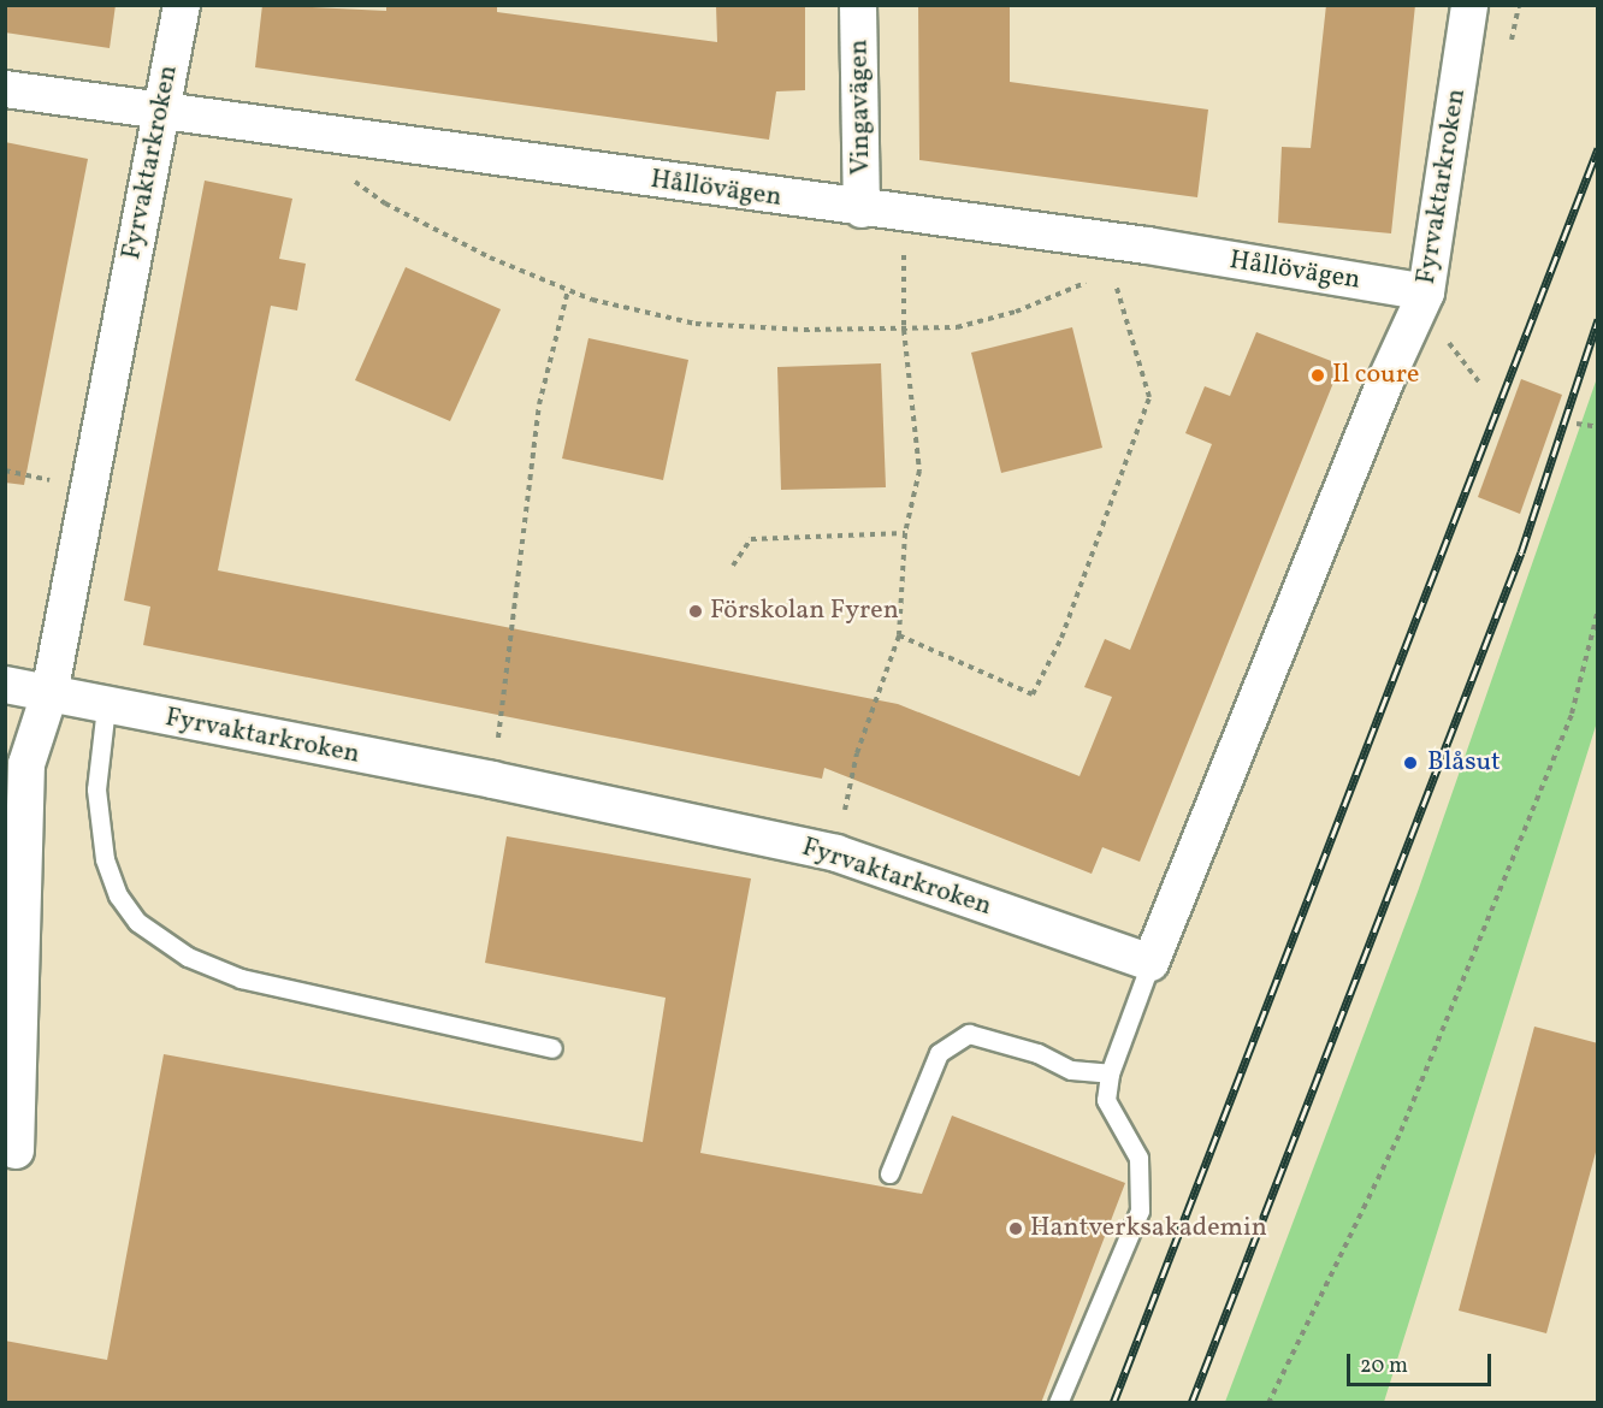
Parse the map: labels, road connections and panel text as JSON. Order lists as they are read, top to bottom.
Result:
{
  "streets": {
    "street": ["Vingavägen", "Fyrvaktarkroken", "Hållövägen"]
  },
  "crossings": [
    ["Vingavägen", "Hållövägen"],
    ["Fyrvaktarkroken", "Hållövägen"]
  ],
  "places": [
    "Il coure",
    "Förskolan Fyren",
    "Blåsut",
    "Hantverksakademin"
  ],
  "scale_bar": "20 m"
}
